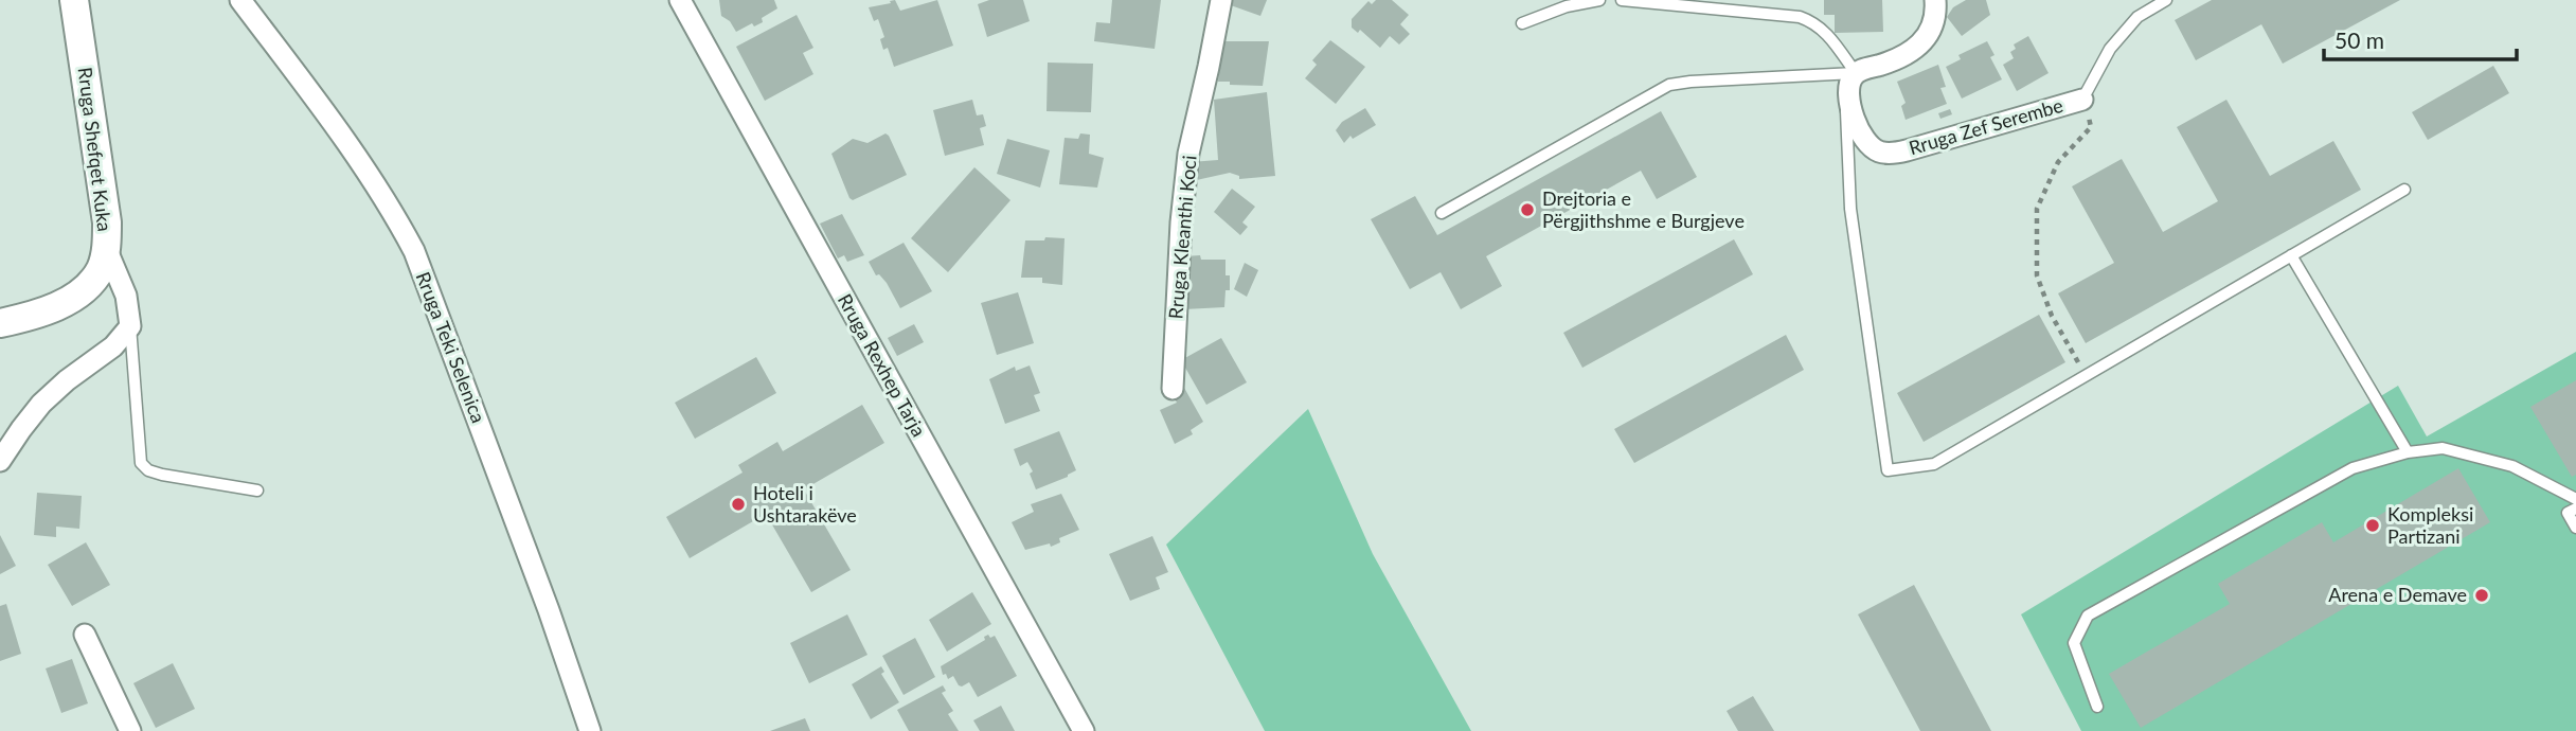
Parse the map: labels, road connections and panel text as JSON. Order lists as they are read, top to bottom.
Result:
{
  "streets": {
    "street": [
      "Rruga Zef Serembe",
      "Rruga Shefqet Kuka",
      "Rruga Kleanthi Koci",
      "Rruga Teki Selenica",
      "Rruga Rexhep Tarja"
    ]
  },
  "places": [
    "Drejtoria e Përgjithshme e Burgjeve",
    "Hoteli i Ushtarakëve",
    "Kompleksi Partizani",
    "Arena e Demave"
  ],
  "scale_bar": "50 m"
}
